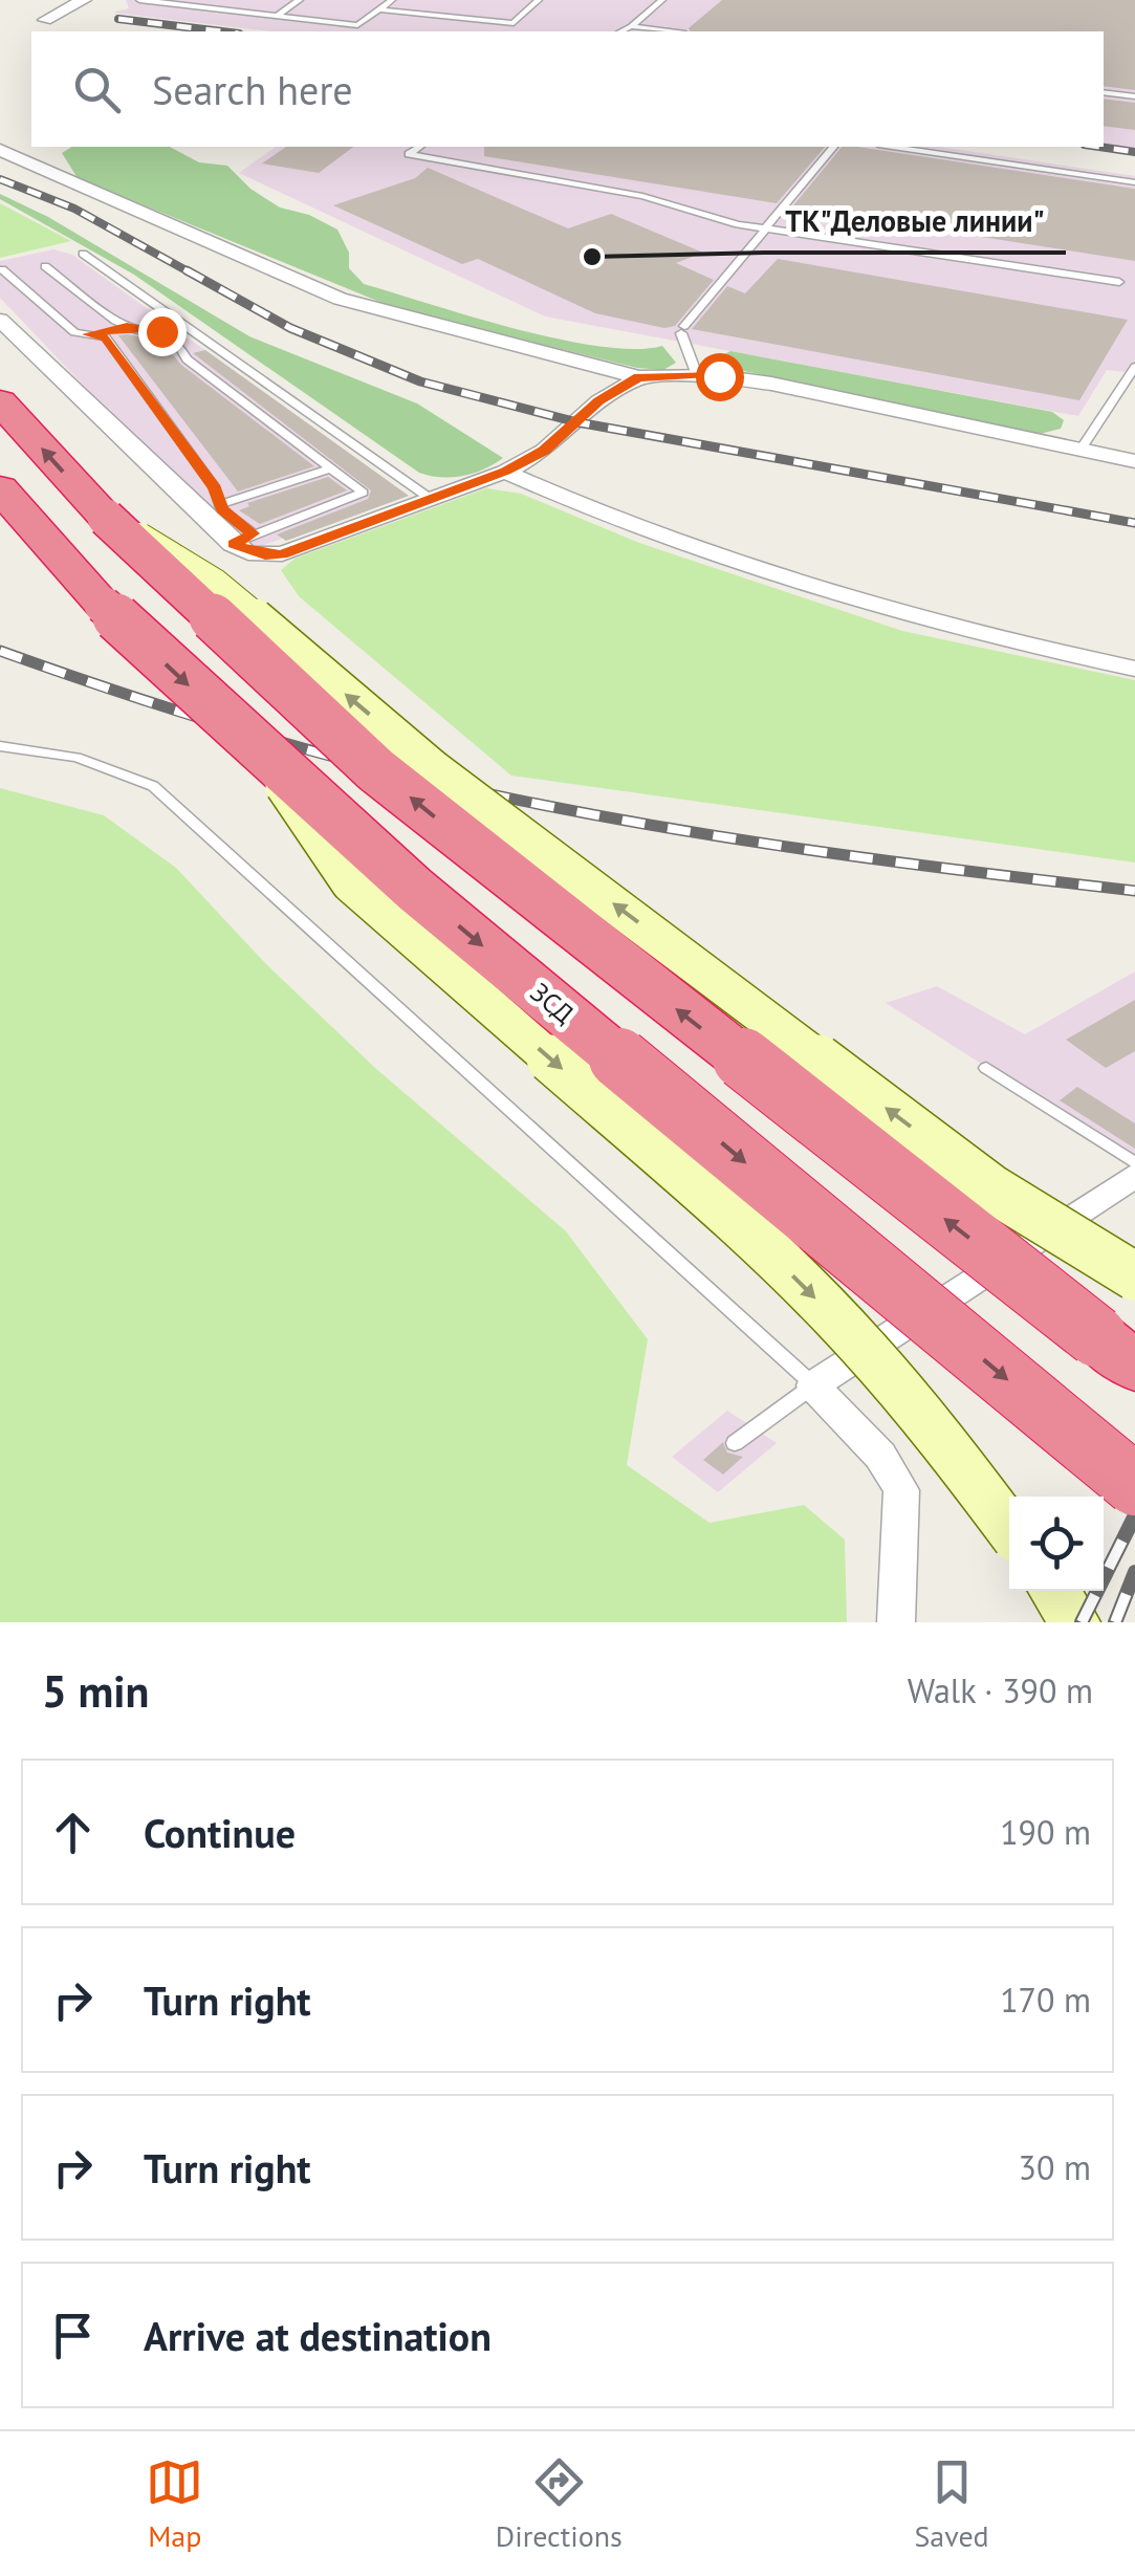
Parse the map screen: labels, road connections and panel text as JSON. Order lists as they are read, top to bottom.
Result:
{
  "streets": {
    "highway": ["ЗСД"]
  },
  "places": ["ТК\"Деловые линии\""],
  "page": {
    "search": "Search here",
    "heading": ["5 min", "Walk · 390 m"],
    "list": [
      ["Continue", "190 m"],
      ["Turn right", "170 m"],
      ["Turn right", "30 m"],
      "Arrive at destination"
    ],
    "nav": ["Map", "Directions", "Saved"]
  }
}
